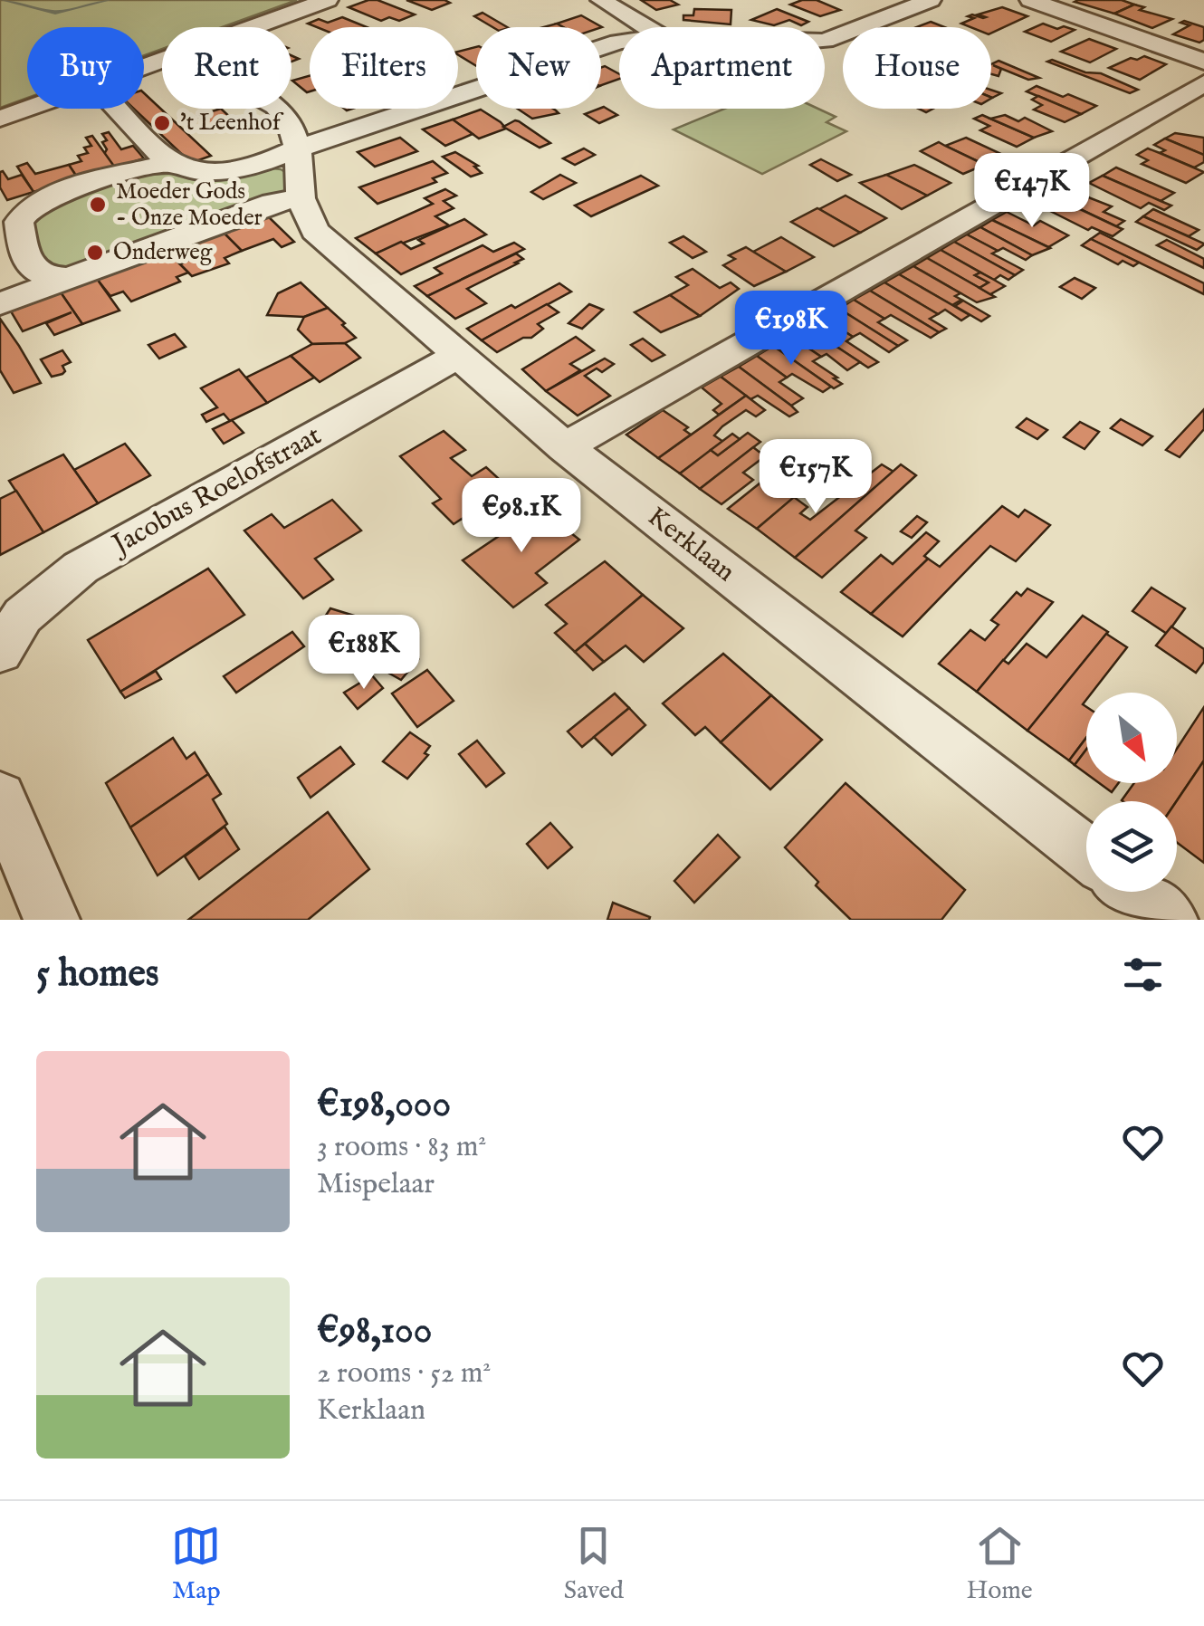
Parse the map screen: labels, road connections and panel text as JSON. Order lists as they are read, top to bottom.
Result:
{
  "streets": {
    "street": ["Jacobus Roelofstraat", "Kerklaan"]
  },
  "crossings": [
    ["Jacobus Roelofstraat", "Kerklaan"]
  ],
  "places": ["'t Leenhof", "Moeder Gods - Onze Moeder", "Onderweg"],
  "north": "bottom right",
  "page": {
    "chip": [
      "Buy",
      "Rent",
      "Filters",
      "New",
      "Apartment",
      "House"
    ],
    "price": [
      "€147K",
      "€198K",
      "€157K",
      "€98.1K",
      "€188K"
    ],
    "heading": "5 homes",
    "list": [
      {
        "name": "€198,000",
        "note": "3 rooms · 83 m² · Mispelaar"
      },
      {
        "name": "€98,100",
        "note": "2 rooms · 52 m² · Kerklaan"
      }
    ],
    "tabs": ["Map", "Saved", "Home"]
  }
}
